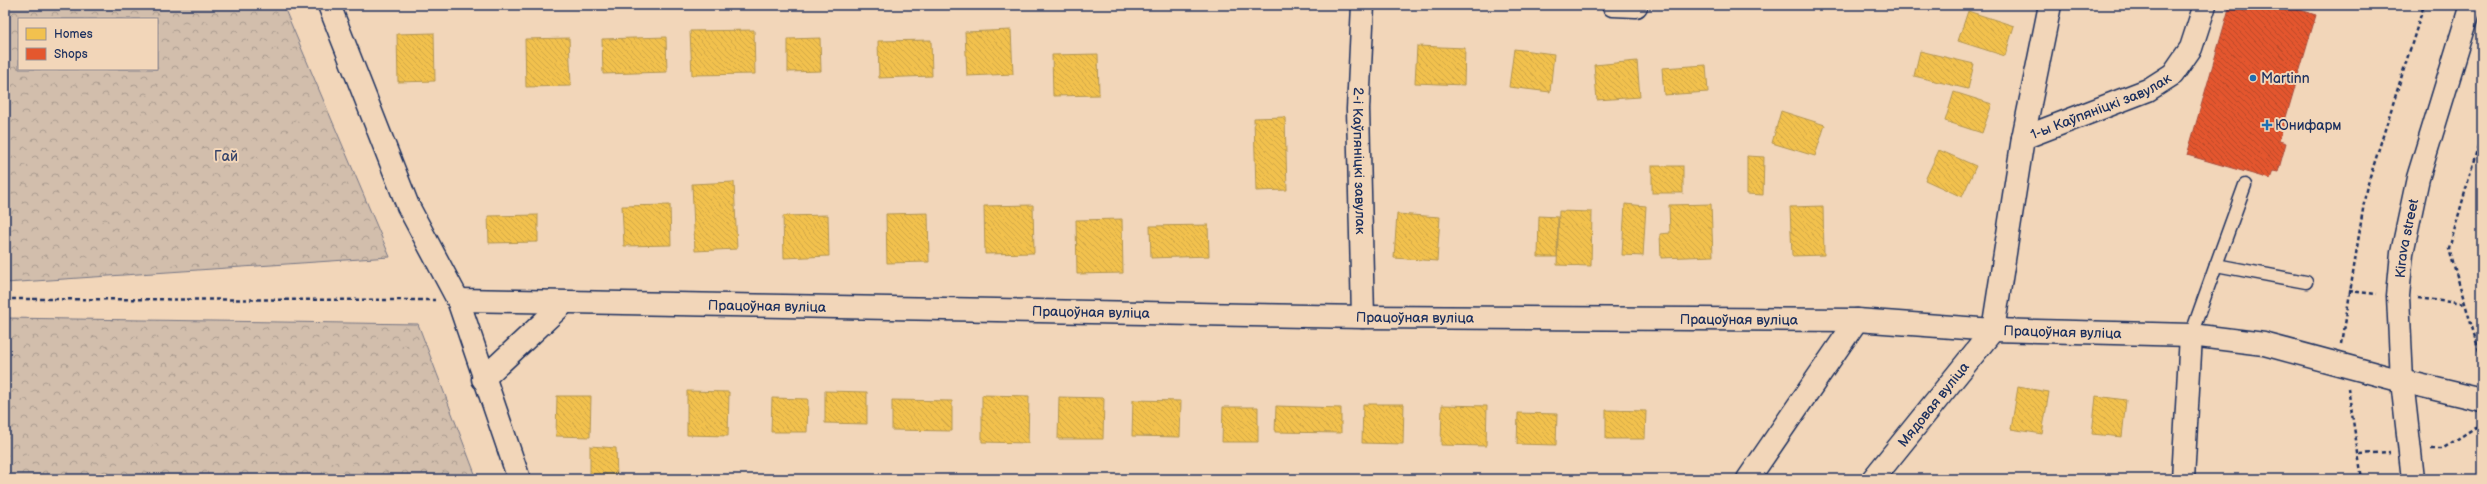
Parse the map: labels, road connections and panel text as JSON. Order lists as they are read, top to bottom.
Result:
{
  "streets": {
    "street": [
      "1-ы Каўпяніцкі завулак",
      "2-і Каўпяніцкі завулак",
      "Kirava street",
      "Працоўная вуліца",
      "Мядовая вуліца"
    ]
  },
  "crossings": [
    ["1-ы Каўпяніцкі завулак", "Працоўная вуліца"],
    ["1-ы Каўпяніцкі завулак", "Мядовая вуліца"],
    ["2-і Каўпяніцкі завулак", "Працоўная вуліца"],
    ["Kirava street", "Працоўная вуліца"],
    ["Працоўная вуліца", "Мядовая вуліца"]
  ],
  "parks": ["Гай"],
  "places": {
    "other": ["Martinn"],
    "health": ["Юнифарм"]
  },
  "legend": ["Homes", "Shops"]
}
